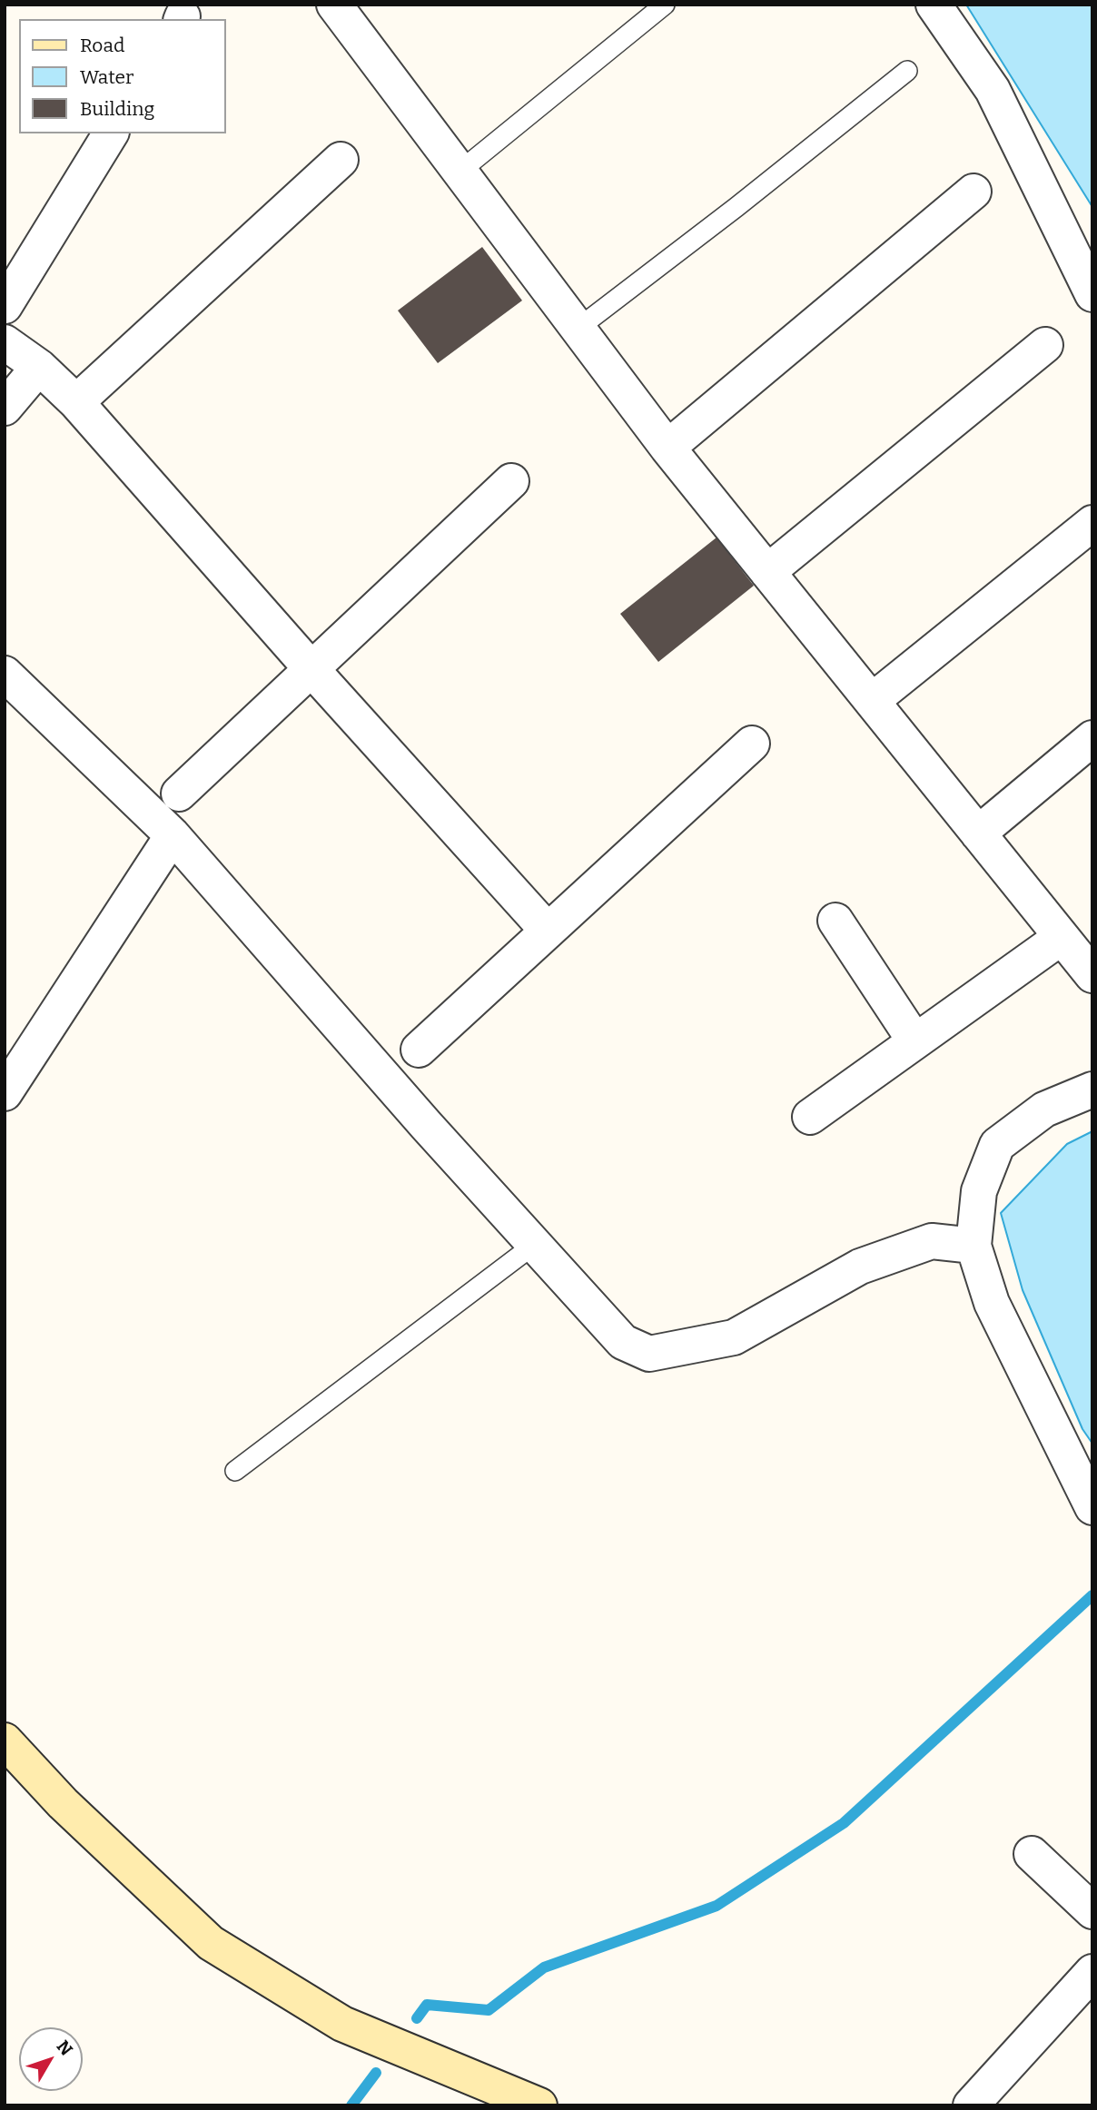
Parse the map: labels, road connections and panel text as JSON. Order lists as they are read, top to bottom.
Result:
{
  "legend": ["Road", "Water", "Building"],
  "north": "top right"
}
